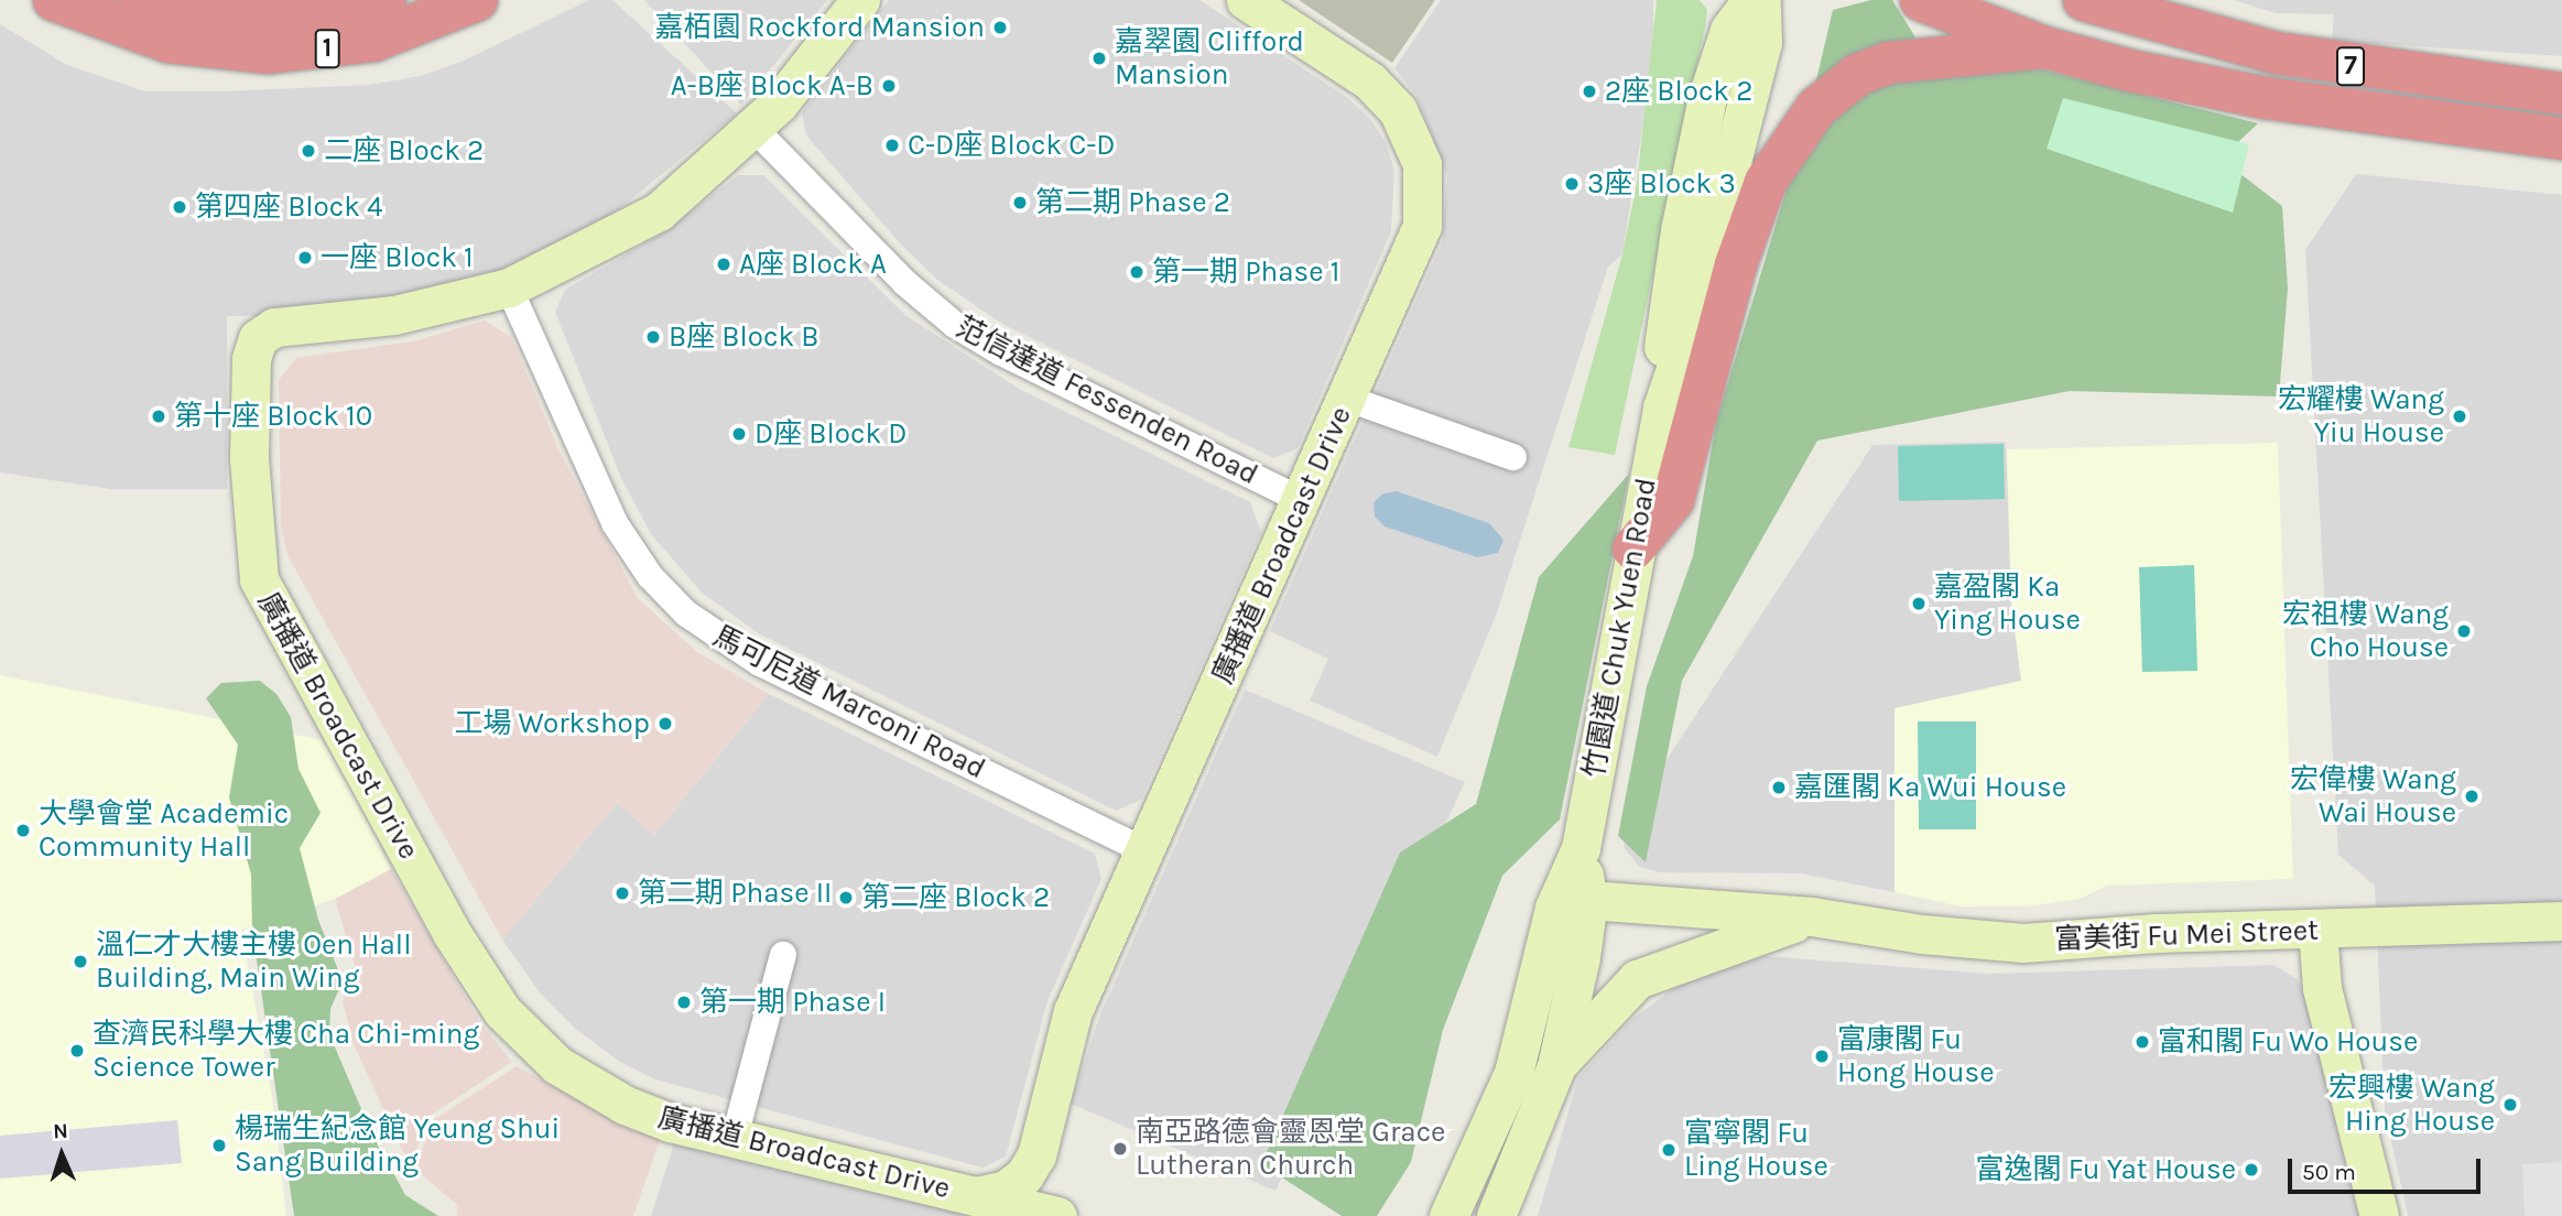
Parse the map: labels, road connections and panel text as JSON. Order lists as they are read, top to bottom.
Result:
{
  "streets": {
    "highway": ["1", "7"],
    "street": [
      "范信達道 Fessenden Road",
      "廣播道 Broadcast Drive",
      "竹園道 Chuk Yuen Road",
      "馬可尼道 Marconi Road",
      "富美街 Fu Mei Street"
    ]
  },
  "crossings": [
    ["范信達道 Fessenden Road", "廣播道 Broadcast Drive"],
    ["廣播道 Broadcast Drive", "馬可尼道 Marconi Road"],
    ["竹園道 Chuk Yuen Road", "富美街 Fu Mei Street"]
  ],
  "places": [
    "嘉栢園 Rockford Mansion",
    "嘉翠園 Clifford Mansion",
    "A-B座 Block A-B",
    "2座 Block 2",
    "C-D座 Block C-D",
    "二座 Block 2",
    "3座 Block 3",
    "第二期 Phase 2",
    "第四座 Block 4",
    "一座 Block 1",
    "A座 Block A",
    "第一期 Phase 1",
    "B座 Block B",
    "第十座 Block 10",
    "宏耀樓 Wang Yiu House",
    "D座 Block D",
    "嘉盈閣 Ka Ying House",
    "宏祖樓 Wang Cho House",
    "工場 Workshop",
    "嘉匯閣 Ka Wui House",
    "宏偉樓 Wang Wai House",
    "大學會堂 Academic Community Hall",
    "第二期 Phase II",
    "第二座 Block 2",
    "溫仁才大樓主樓 Oen Hall Building, Main Wing",
    "第一期 Phase I",
    "富和閣 Fu Wo House",
    "查濟民科學大樓 Cha Chi-ming Science Tower",
    "富康閣 Fu Hong House",
    "宏興樓 Wang Hing House",
    "楊瑞生紀念館 Yeung Shui Sang Building",
    "南亞路德會靈恩堂 Grace Lutheran Church",
    "富寧閣 Fu Ling House",
    "富逸閣 Fu Yat House"
  ],
  "scale_bar": "50 m",
  "north": "top"
}
